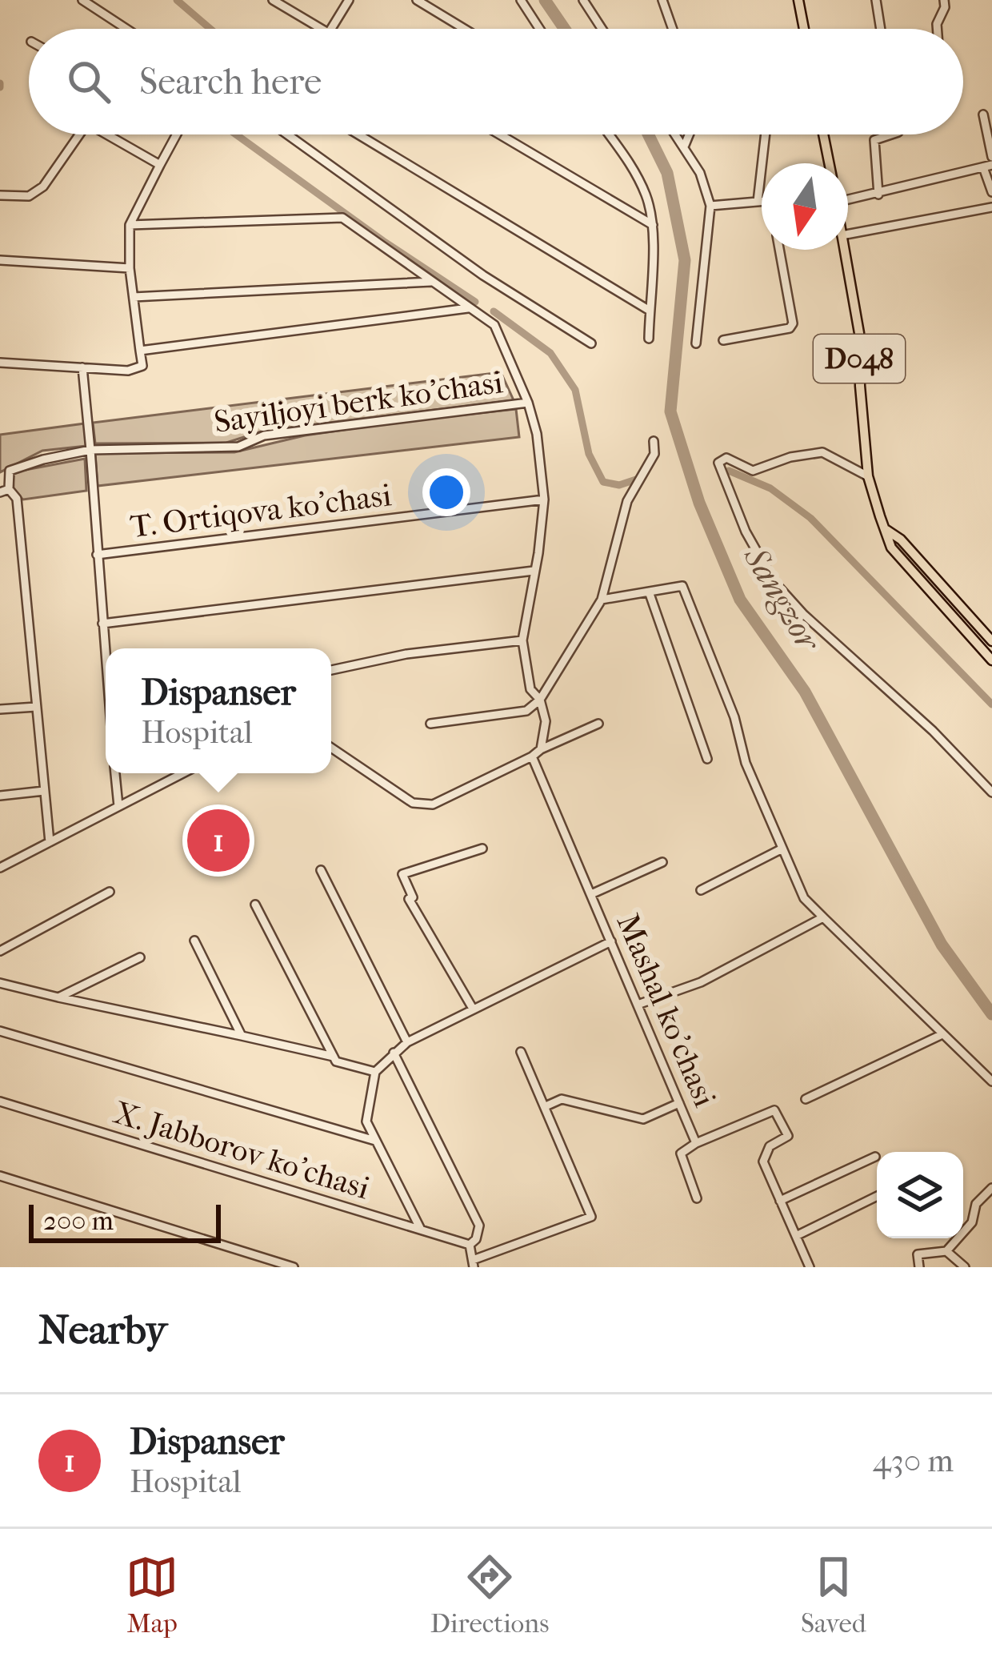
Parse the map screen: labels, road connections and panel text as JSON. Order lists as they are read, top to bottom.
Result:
{
  "streets": {
    "main road": ["D048"],
    "street": [
      "Sayiljoyi berk ko'chasi",
      "T. Ortiqova ko'chasi",
      "Mashal ko'chasi",
      "X. Jabborov ko'chasi"
    ]
  },
  "water": ["Sangzor"],
  "scale_bar": "200 m",
  "north": "bottom",
  "page": {
    "search": "Search here",
    "popup": ["Dispanser", "Hospital"],
    "pins": "1",
    "scale": "200 m",
    "heading": "Nearby",
    "list": [
      {
        "mark": "1",
        "name": "Dispanser",
        "note": "Hospital",
        "value": "430 m"
      }
    ],
    "nav": ["Map", "Directions", "Saved"]
  }
}
